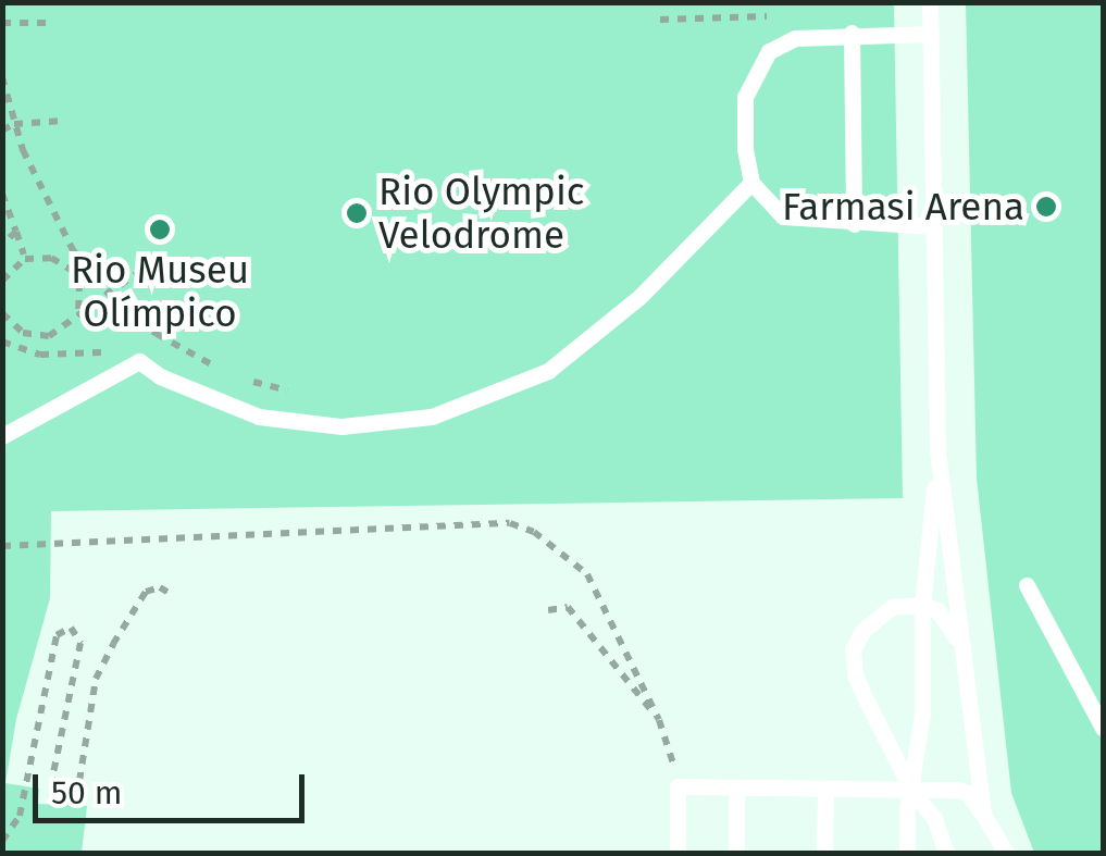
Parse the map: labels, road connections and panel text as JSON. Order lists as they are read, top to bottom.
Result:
{
  "places": ["Farmasi Arena", "Rio Olympic Velodrome", "Rio Museu Olímpico"],
  "scale_bar": "50 m"
}
